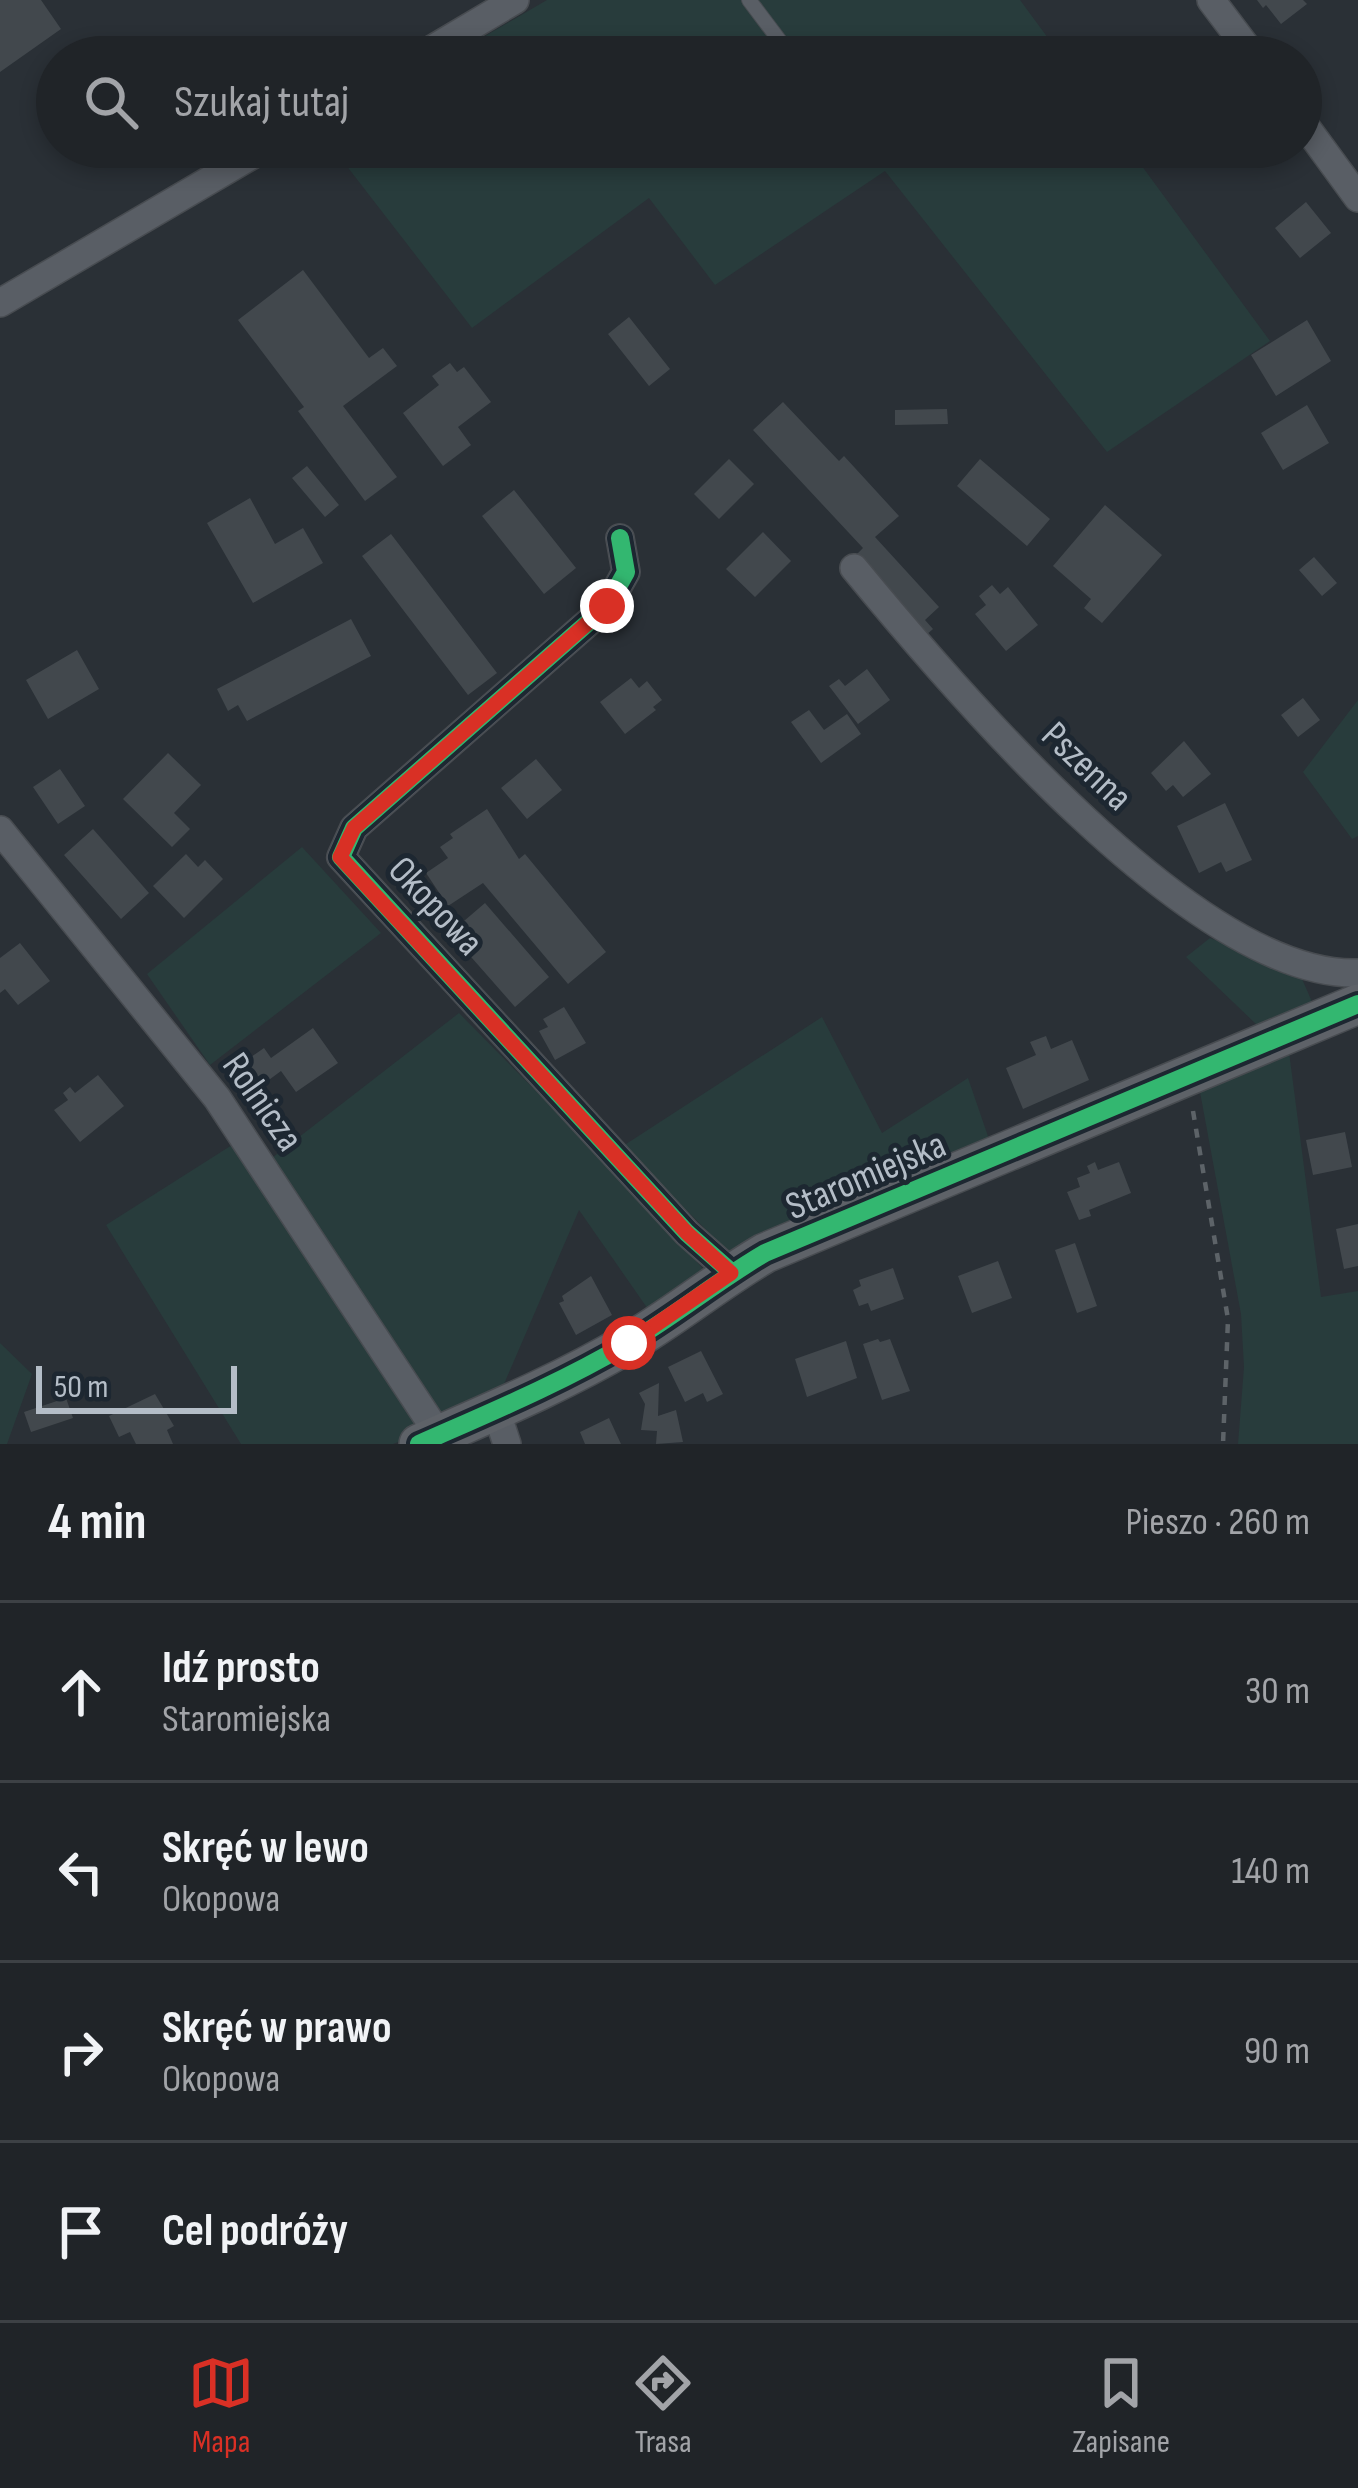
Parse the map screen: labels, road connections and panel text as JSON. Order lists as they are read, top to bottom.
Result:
{
  "streets": {
    "street": [
      "Pszenna",
      "Okopowa",
      "Rolnicza",
      "Staromiejska"
    ]
  },
  "crossings": [
    ["Okopowa", "Staromiejska"],
    ["Rolnicza", "Staromiejska"]
  ],
  "scale_bar": "50 m",
  "page": {
    "search": "Szukaj tutaj",
    "scale": "50 m",
    "heading": ["4 min", "Pieszo · 260 m"],
    "list": [
      ["Idź prosto", "Staromiejska", "30 m"],
      ["Skręć w lewo", "Okopowa", "140 m"],
      ["Skręć w prawo", "Okopowa", "90 m"],
      "Cel podróży"
    ],
    "nav": ["Mapa", "Trasa", "Zapisane"]
  }
}
